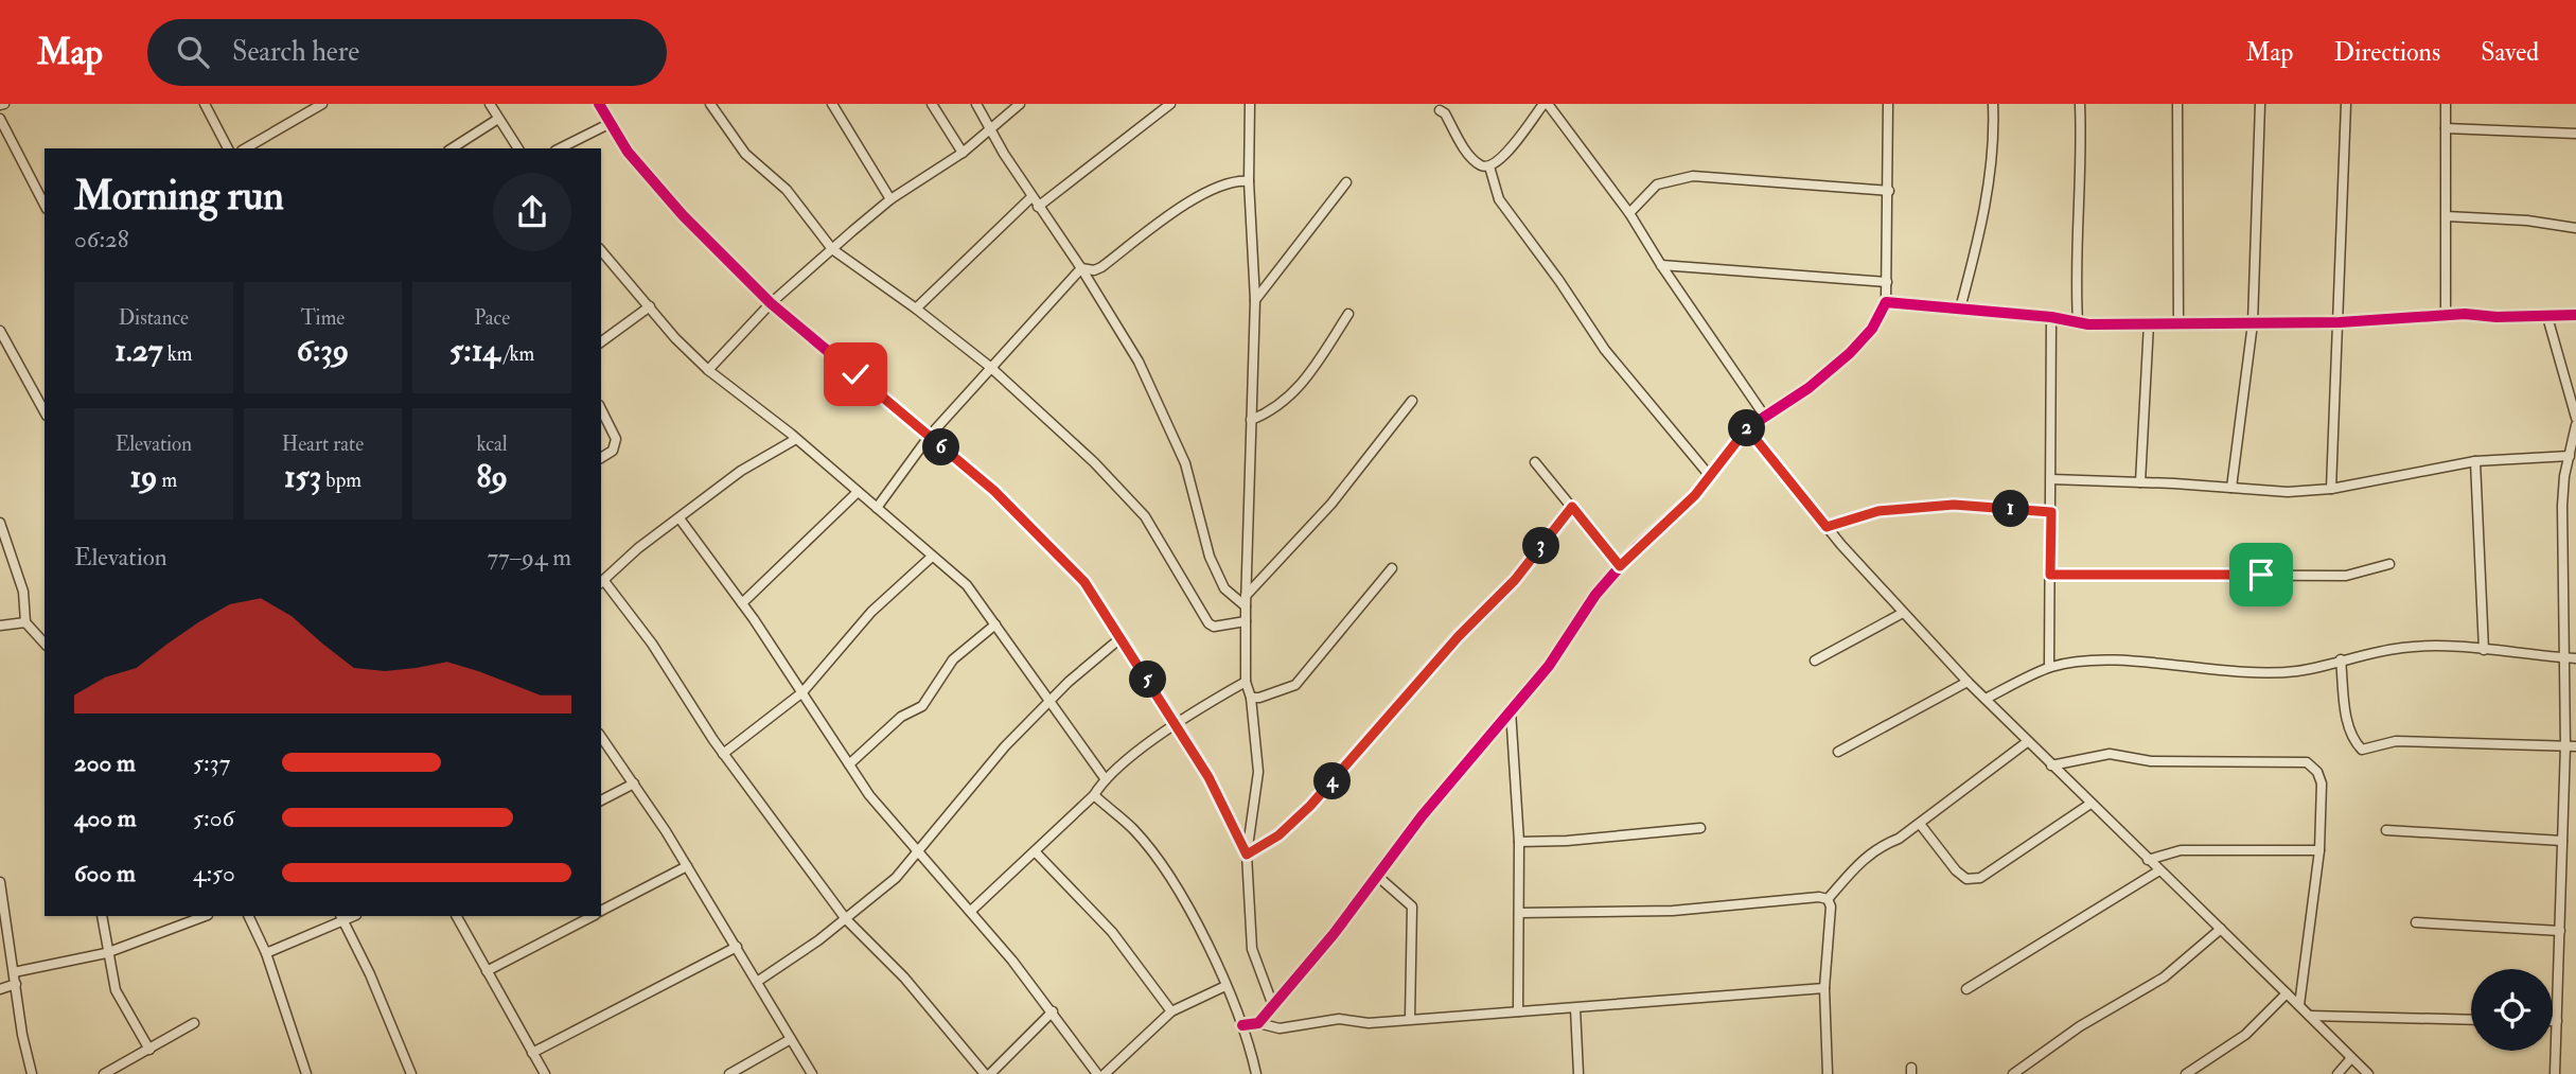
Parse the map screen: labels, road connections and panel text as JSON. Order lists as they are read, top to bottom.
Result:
{
  "page": {
    "header": "Map",
    "search": "Search here",
    "nav": ["Map", "Directions", "Saved"],
    "heading": ["Morning run", "06:28"],
    "stats": [
      ["Distance", "1.27 km"],
      ["Time", "6:39"],
      ["Pace", "5:14 /km"],
      ["Elevation", "19 m"],
      ["Heart rate", "153 bpm"],
      ["kcal", "89"]
    ],
    "pins": [
      "2",
      "6",
      "1",
      "3",
      "5",
      "4"
    ],
    "chart": ["Elevation", "77–94 m"],
    "list": [
      {
        "name": "200 m",
        "note": "5:37"
      },
      {
        "name": "400 m",
        "note": "5:06"
      },
      {
        "name": "600 m",
        "note": "4:50"
      }
    ]
  }
}
